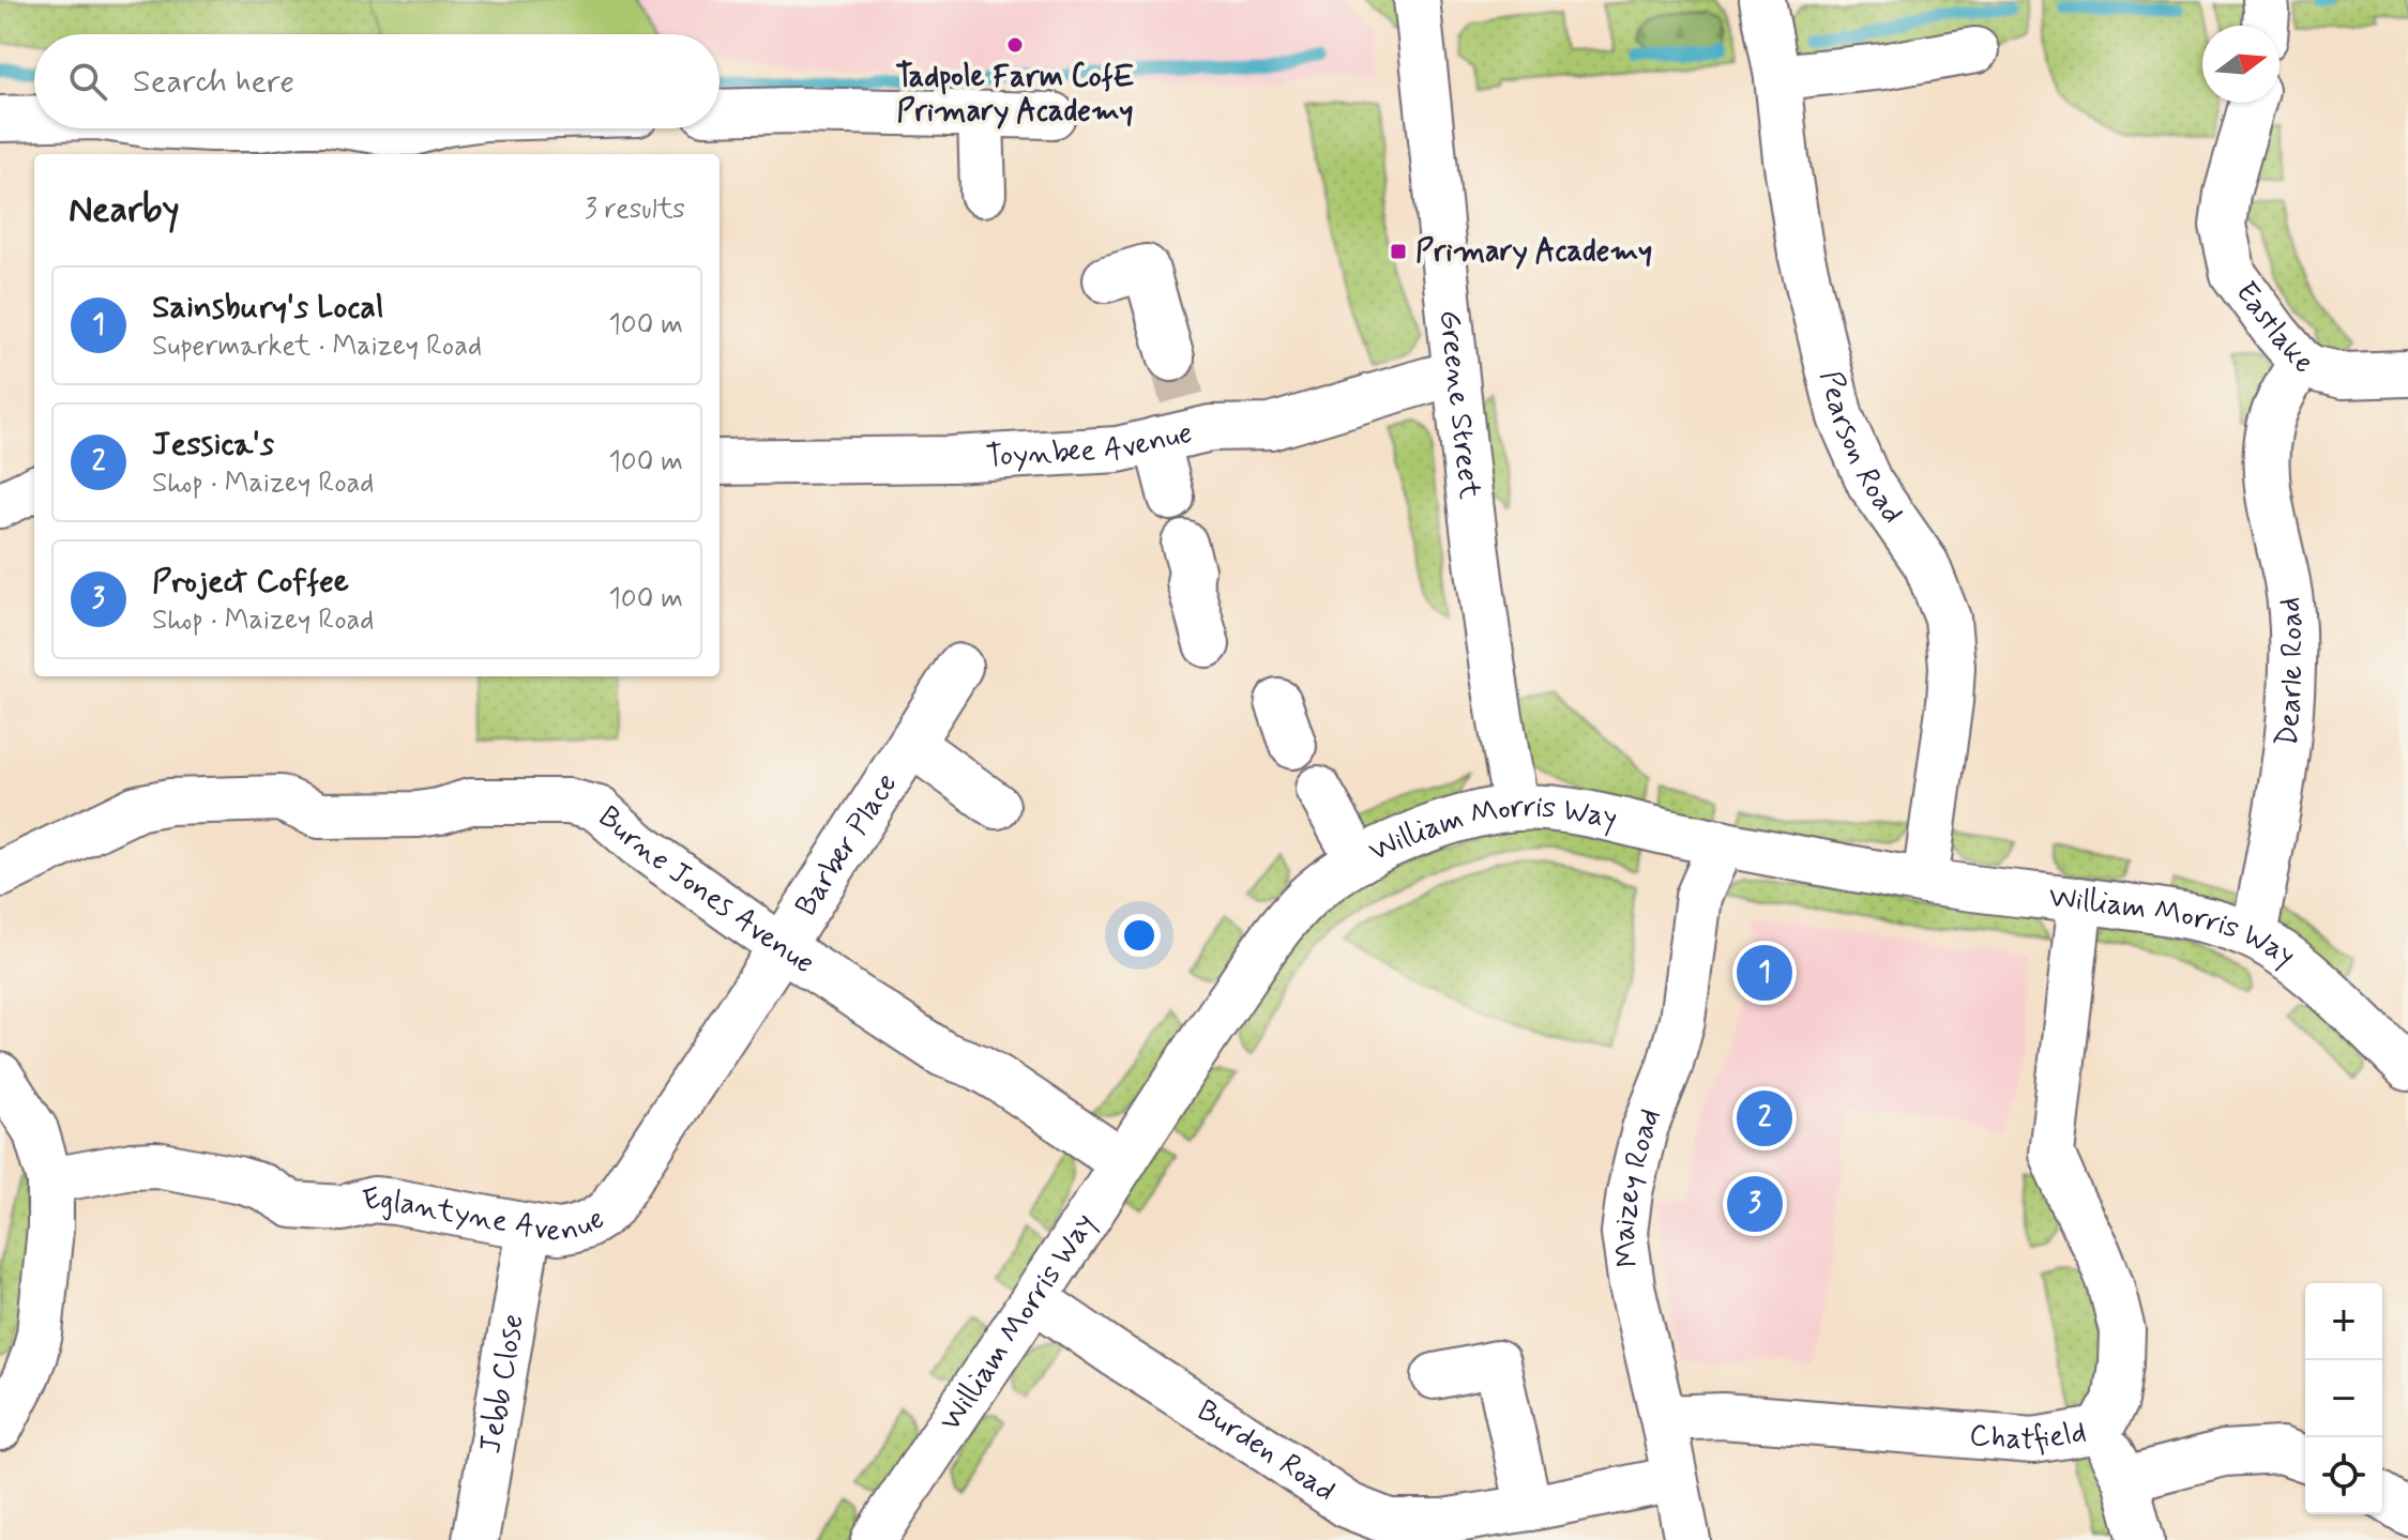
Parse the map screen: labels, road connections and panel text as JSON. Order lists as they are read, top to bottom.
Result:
{
  "streets": {
    "street": [
      "Eastlake",
      "Greene Street",
      "Toynbee Avenue",
      "Pearson Road",
      "Dearle Road",
      "William Morris Way",
      "Barber Place",
      "Burne Jones Avenue",
      "Maizey Road",
      "Eglantyne Avenue",
      "Jebb Close",
      "Chatfield",
      "Burden Road"
    ]
  },
  "crossings": [
    ["Eastlake", "Dearle Road"],
    ["Greene Street", "Toynbee Avenue"],
    ["Greene Street", "William Morris Way"],
    ["Pearson Road", "William Morris Way"],
    ["Dearle Road", "William Morris Way"],
    ["William Morris Way", "Burne Jones Avenue"],
    ["William Morris Way", "Maizey Road"],
    ["William Morris Way", "Chatfield"],
    ["William Morris Way", "Burden Road"],
    ["Barber Place", "Burne Jones Avenue"],
    ["Barber Place", "Eglantyne Avenue"],
    ["Burne Jones Avenue", "Eglantyne Avenue"],
    ["Maizey Road", "Chatfield"],
    ["Maizey Road", "Burden Road"],
    ["Eglantyne Avenue", "Jebb Close"]
  ],
  "places": {
    "other": ["Tadpole Farm CofE Primary Academy"],
    "transit": ["Primary Academy"]
  },
  "north": "right",
  "page": {
    "search": "Search here",
    "heading": ["Nearby", "3 results"],
    "list": [
      {
        "mark": "1",
        "name": "Sainsbury's Local",
        "note": "Supermarket · Maizey Road",
        "value": "100 m"
      },
      {
        "mark": "2",
        "name": "Jessica's",
        "note": "Shop · Maizey Road",
        "value": "100 m"
      },
      {
        "mark": "3",
        "name": "Project Coffee",
        "note": "Shop · Maizey Road",
        "value": "100 m"
      }
    ],
    "pins": ["1", "2", "3"],
    "map_buttons": ["+", "−"]
  }
}
